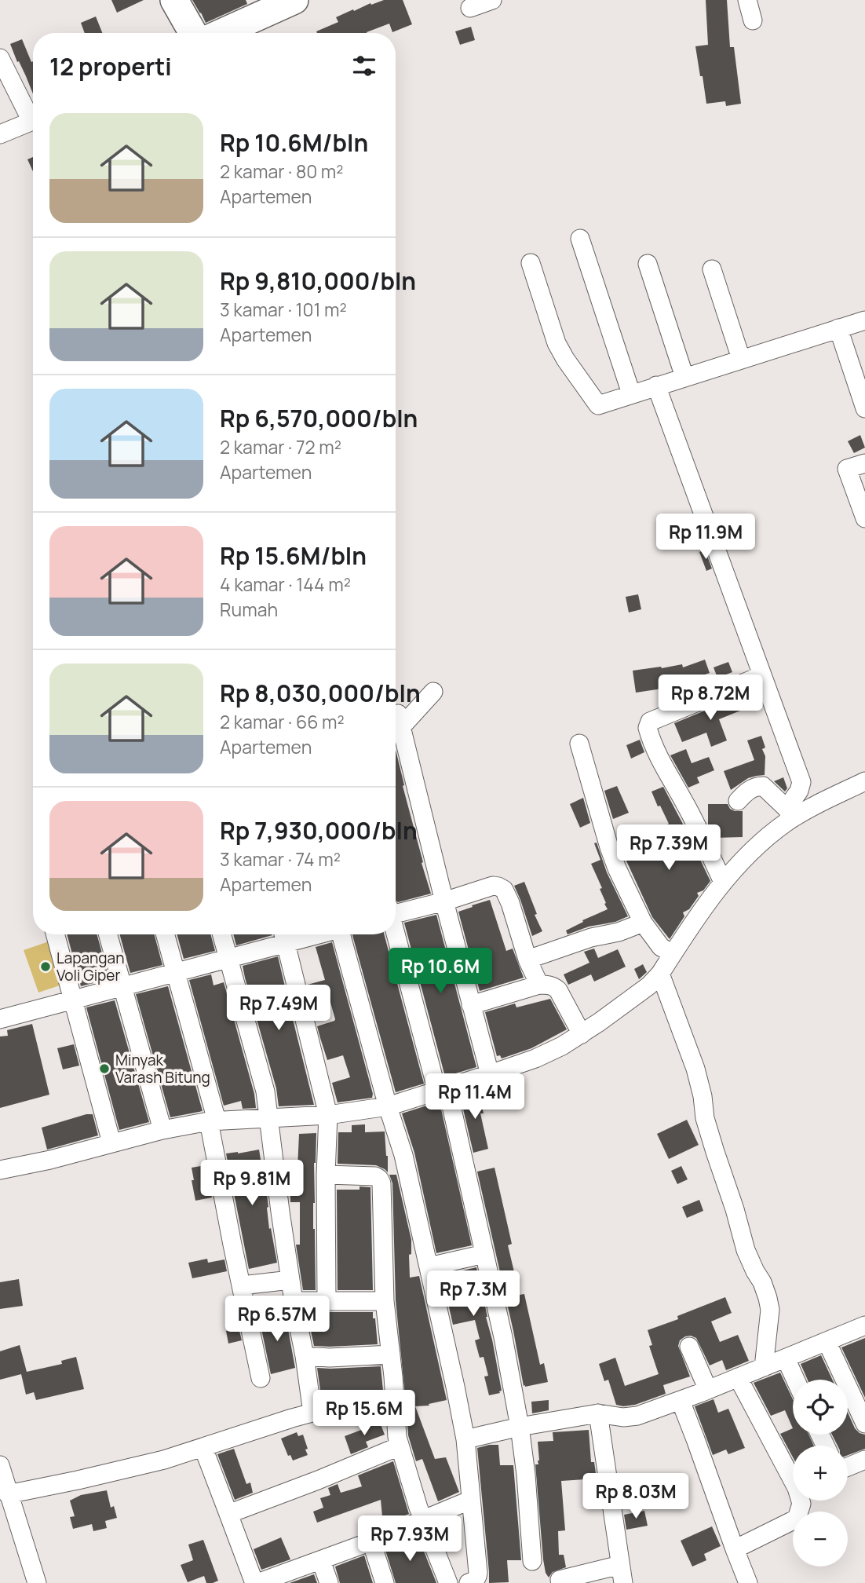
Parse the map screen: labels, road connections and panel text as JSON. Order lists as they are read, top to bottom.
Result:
{
  "places": ["Lapangan Voli Giper", "Minyak Varash Bitung"],
  "page": {
    "heading": "12 properti",
    "list": [
      {
        "name": "Rp 10.6M/bln",
        "note": "2 kamar · 80 m² · Apartemen"
      },
      {
        "name": "Rp 9,810,000/bln",
        "note": "3 kamar · 101 m² · Apartemen"
      },
      {
        "name": "Rp 6,570,000/bln",
        "note": "2 kamar · 72 m² · Apartemen"
      },
      {
        "name": "Rp 15.6M/bln",
        "note": "4 kamar · 144 m² · Rumah"
      },
      {
        "name": "Rp 8,030,000/bln",
        "note": "2 kamar · 66 m² · Apartemen"
      },
      {
        "name": "Rp 7,930,000/bln",
        "note": "3 kamar · 74 m² · Apartemen"
      }
    ],
    "price": [
      "Rp 11.9M",
      "Rp 8.72M",
      "Rp 7.39M",
      "Rp 10.6M",
      "Rp 7.49M",
      "Rp 11.4M",
      "Rp 9.81M",
      "Rp 7.3M",
      "Rp 6.57M",
      "Rp 15.6M",
      "Rp 8.03M",
      "Rp 7.93M"
    ],
    "map_buttons": ["+", "−"]
  }
}
